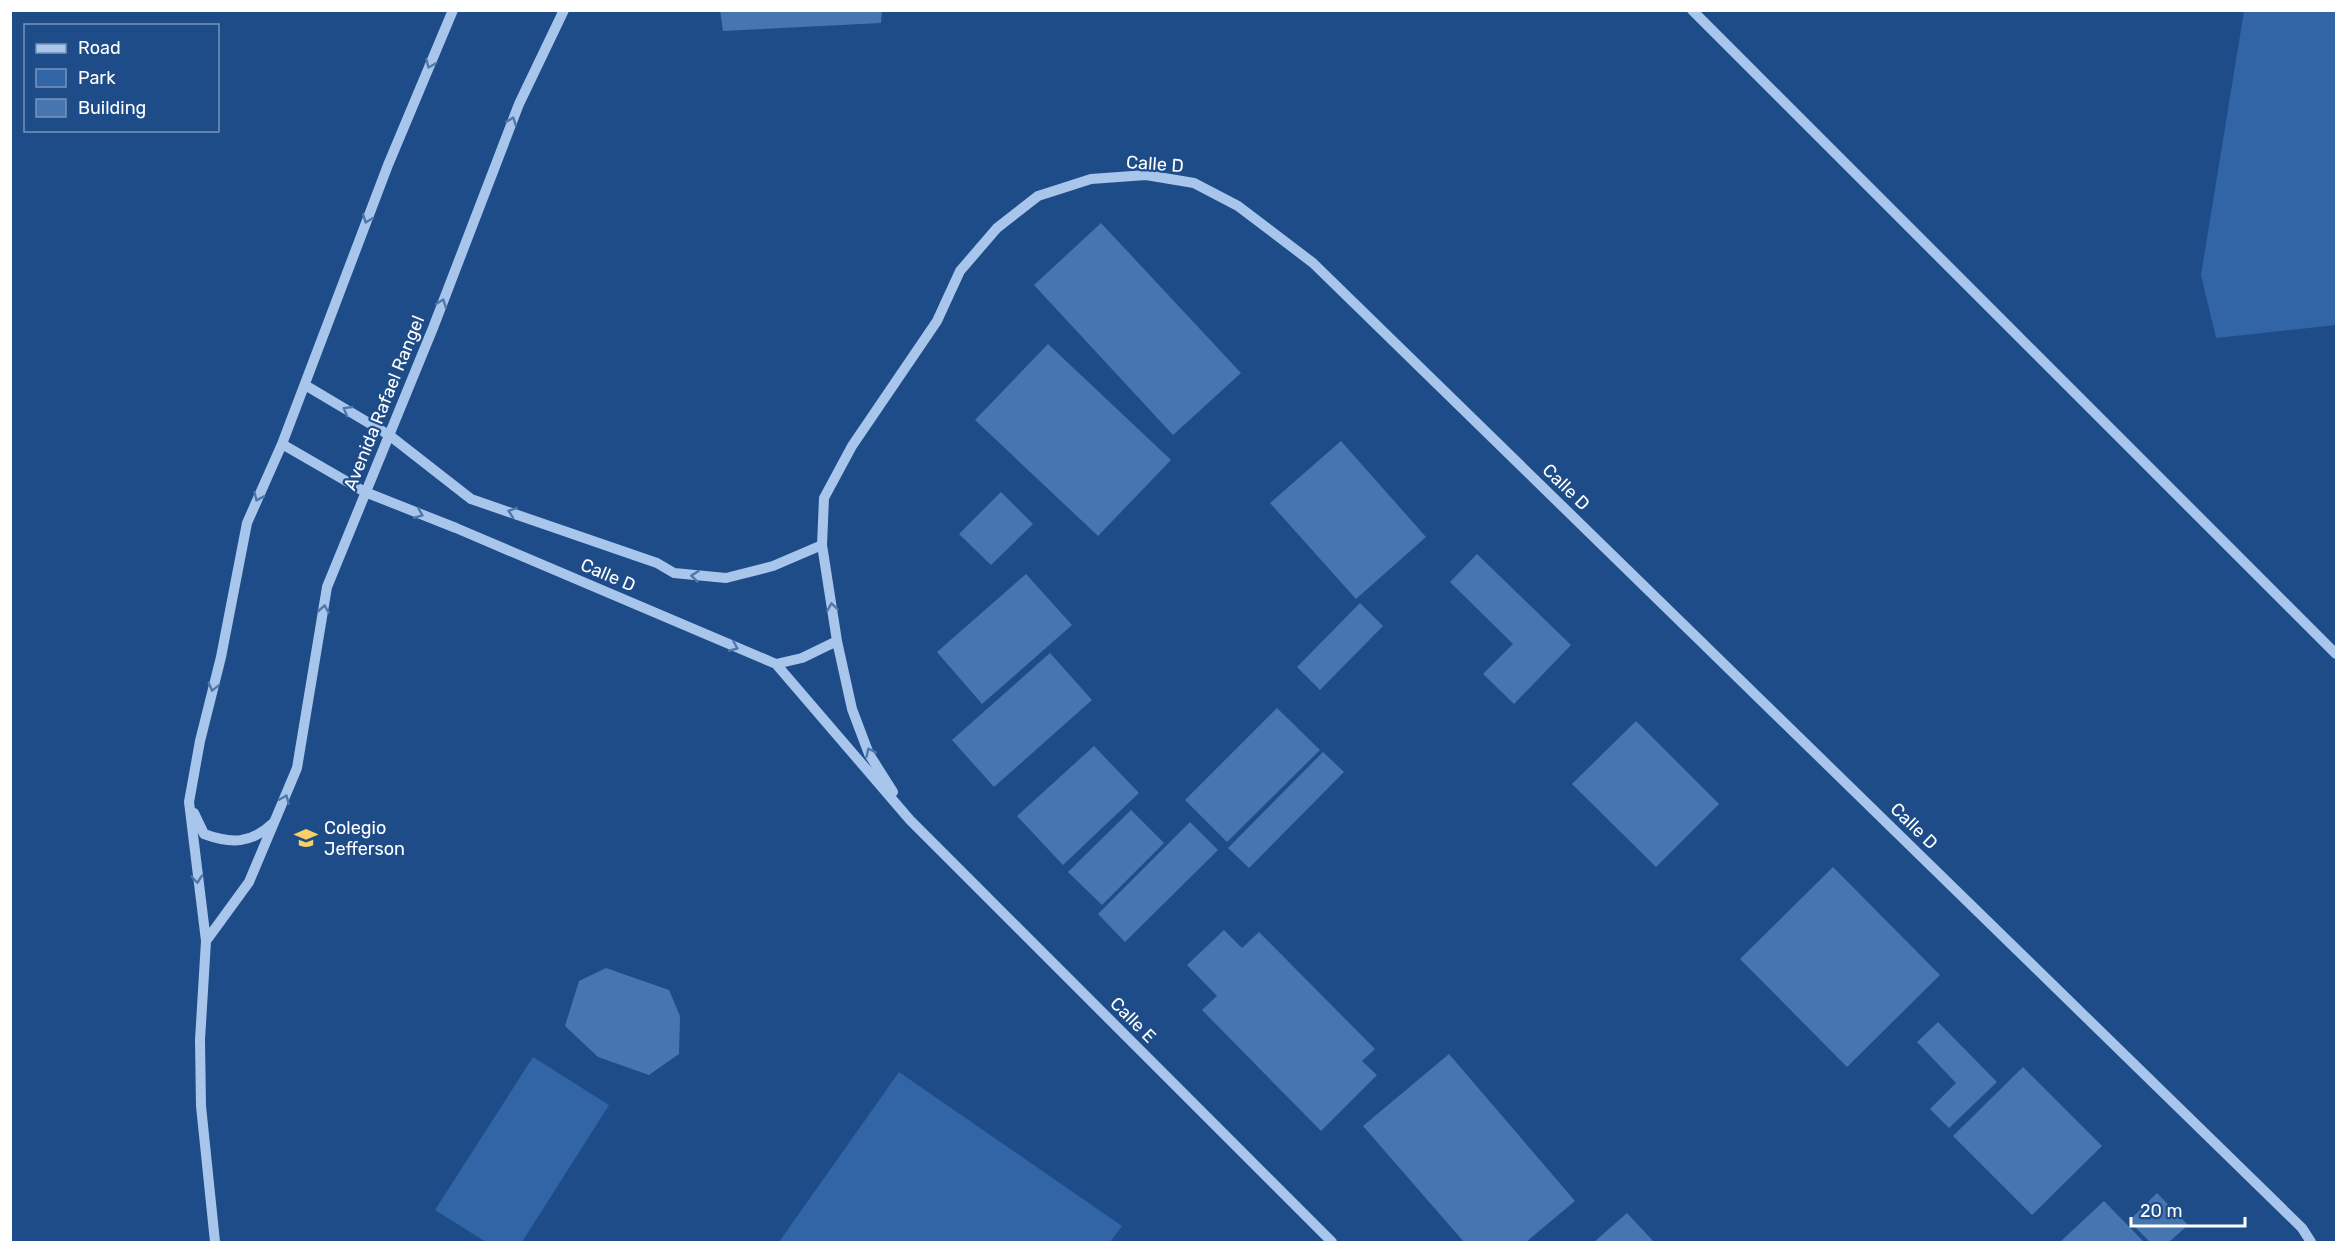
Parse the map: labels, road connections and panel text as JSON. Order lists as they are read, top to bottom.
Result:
{
  "streets": {
    "street": ["Calle D", "Avenida Rafael Rangel", "Calle E"]
  },
  "crossings": [
    ["Calle D", "Avenida Rafael Rangel"],
    ["Calle D", "Calle E"]
  ],
  "one_way": ["Avenida Rafael Rangel"],
  "places": {
    "school or university": ["Colegio Jefferson"]
  },
  "legend": ["Road", "Park", "Building"],
  "scale_bar": "20 m"
}
